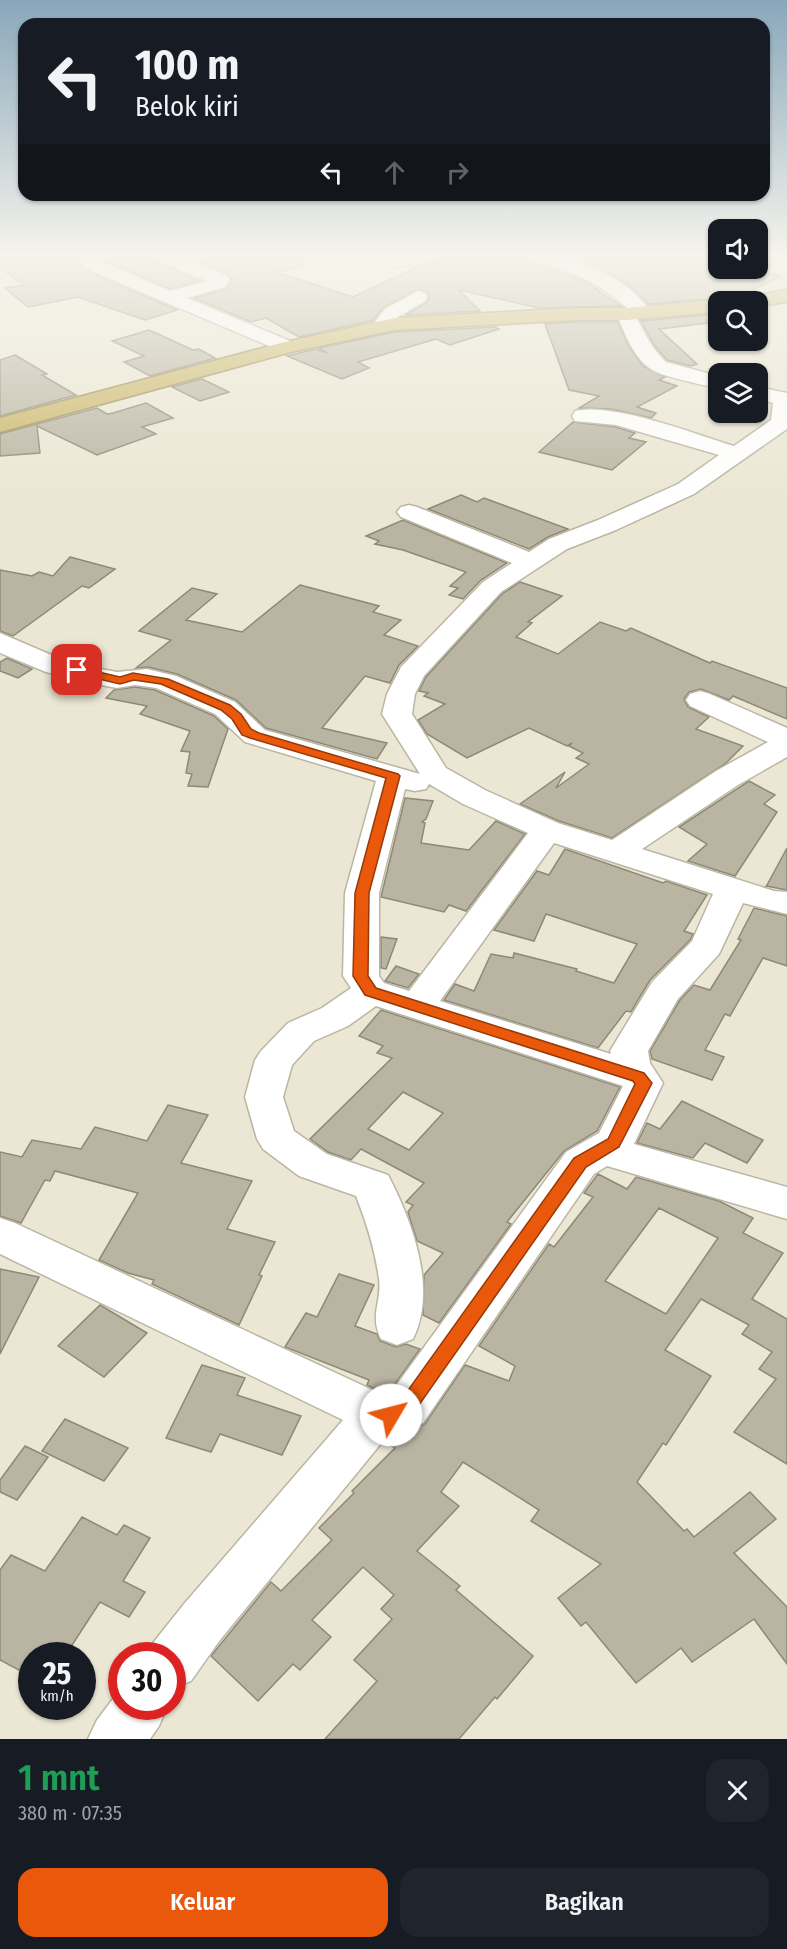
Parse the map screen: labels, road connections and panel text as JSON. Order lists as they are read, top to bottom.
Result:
{
  "page": {
    "turn": ["100 m", "Belok kiri"],
    "speed": "25 km/h",
    "limit": "30",
    "heading": ["1 mnt", "380 m · 07:35"],
    "buttons": ["Keluar", "Bagikan"]
  }
}
